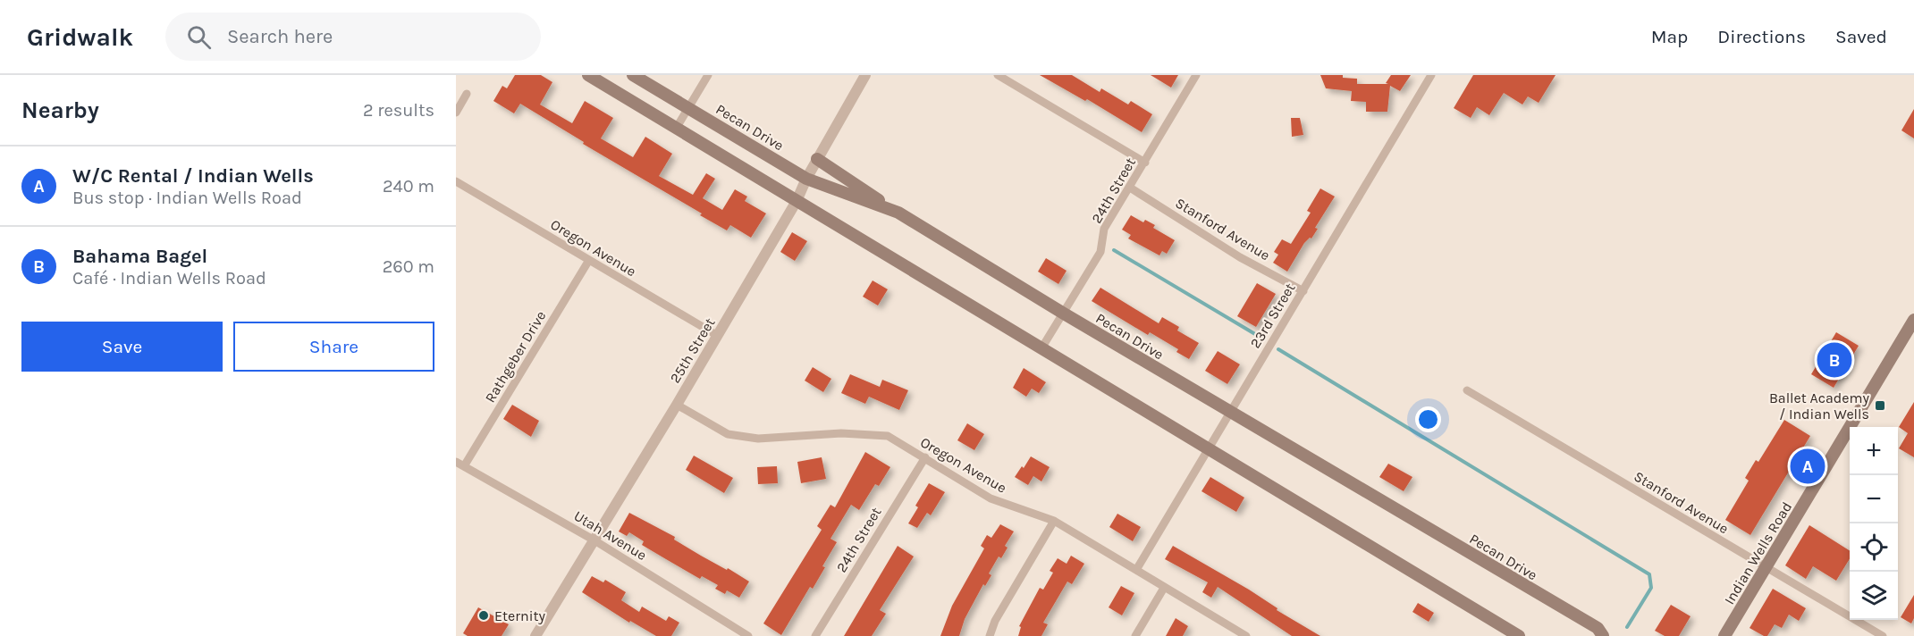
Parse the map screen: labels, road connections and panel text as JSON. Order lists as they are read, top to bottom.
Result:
{
  "streets": {
    "main road": ["Pecan Drive", "Indian Wells Road"],
    "street": [
      "24th Street",
      "Stanford Avenue",
      "Oregon Avenue",
      "23rd Street",
      "25th Street",
      "Rathgeber Drive",
      "Utah Avenue"
    ]
  },
  "crossings": [
    ["Pecan Drive", "24th Street"],
    ["Pecan Drive", "23rd Street"],
    ["Pecan Drive", "25th Street"],
    ["24th Street", "Stanford Avenue"],
    ["24th Street", "Oregon Avenue"],
    ["Stanford Avenue", "23rd Street"],
    ["Stanford Avenue", "Indian Wells Road"],
    ["Oregon Avenue", "23rd Street"],
    ["Oregon Avenue", "25th Street"],
    ["Oregon Avenue", "Rathgeber Drive"],
    ["25th Street", "Utah Avenue"],
    ["Rathgeber Drive", "Utah Avenue"]
  ],
  "places": {
    "transit": ["Ballet Academy / Indian Wells"],
    "other": ["Eternity"]
  },
  "page": {
    "header": "Gridwalk",
    "search": "Search here",
    "nav": ["Map", "Directions", "Saved"],
    "heading": ["Nearby", "2 results"],
    "list": [
      {
        "mark": "A",
        "name": "W/C Rental / Indian Wells",
        "note": "Bus stop · Indian Wells Road",
        "value": "240 m"
      },
      {
        "mark": "B",
        "name": "Bahama Bagel",
        "note": "Café · Indian Wells Road",
        "value": "260 m"
      }
    ],
    "buttons": ["Save", "Share"],
    "pins": ["B", "A"],
    "map_buttons": ["+", "−"]
  }
}
